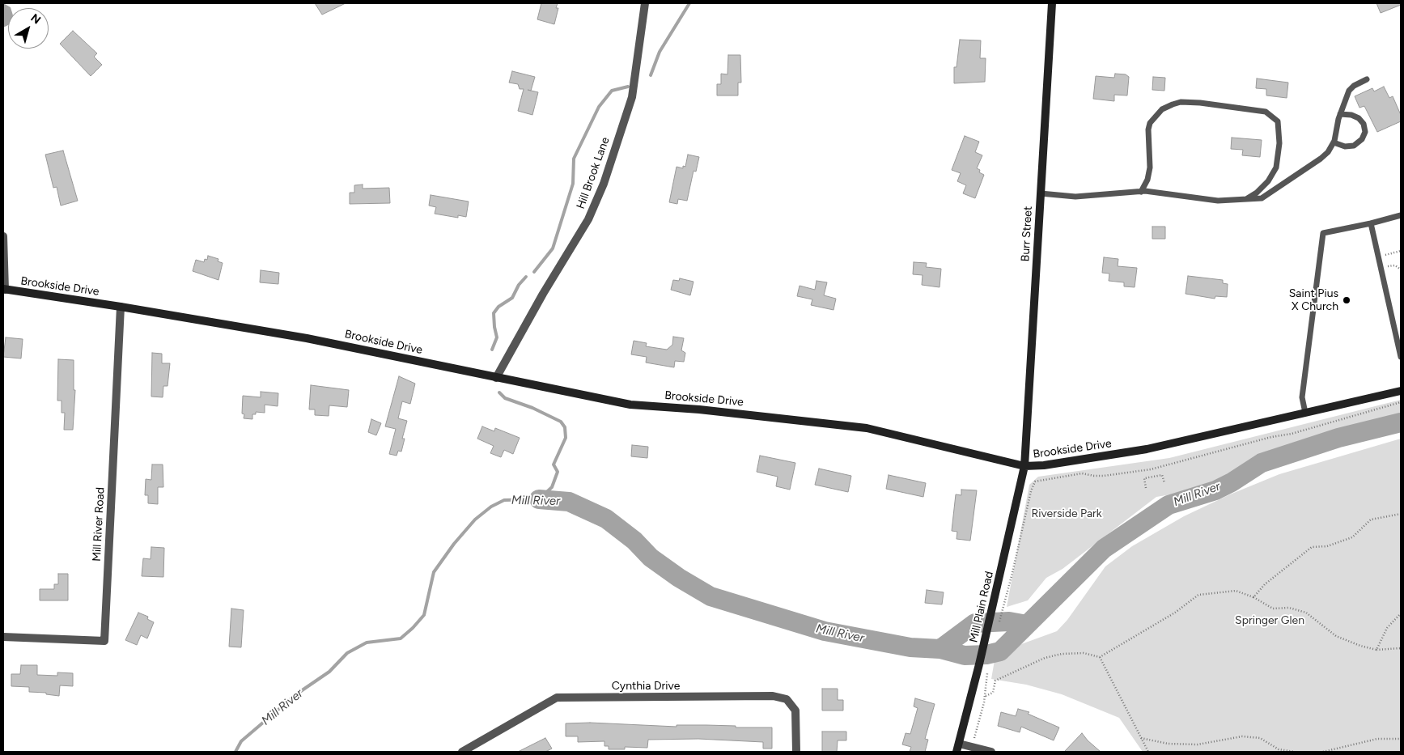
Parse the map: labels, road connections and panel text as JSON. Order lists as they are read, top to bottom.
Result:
{
  "streets": {
    "main road": ["Burr Street", "Brookside Drive", "Mill Plain Road"],
    "street": ["Hill Brook Lane", "Mill River Road", "Cynthia Drive"]
  },
  "crossings": [
    ["Hill Brook Lane", "Brookside Drive"],
    ["Burr Street", "Brookside Drive"],
    ["Burr Street", "Mill Plain Road"],
    ["Brookside Drive", "Mill River Road"],
    ["Brookside Drive", "Mill Plain Road"]
  ],
  "water": ["Mill River"],
  "parks": ["Riverside Park", "Springer Glen"],
  "places": ["Saint Pius X Church"],
  "north": "top right"
}
